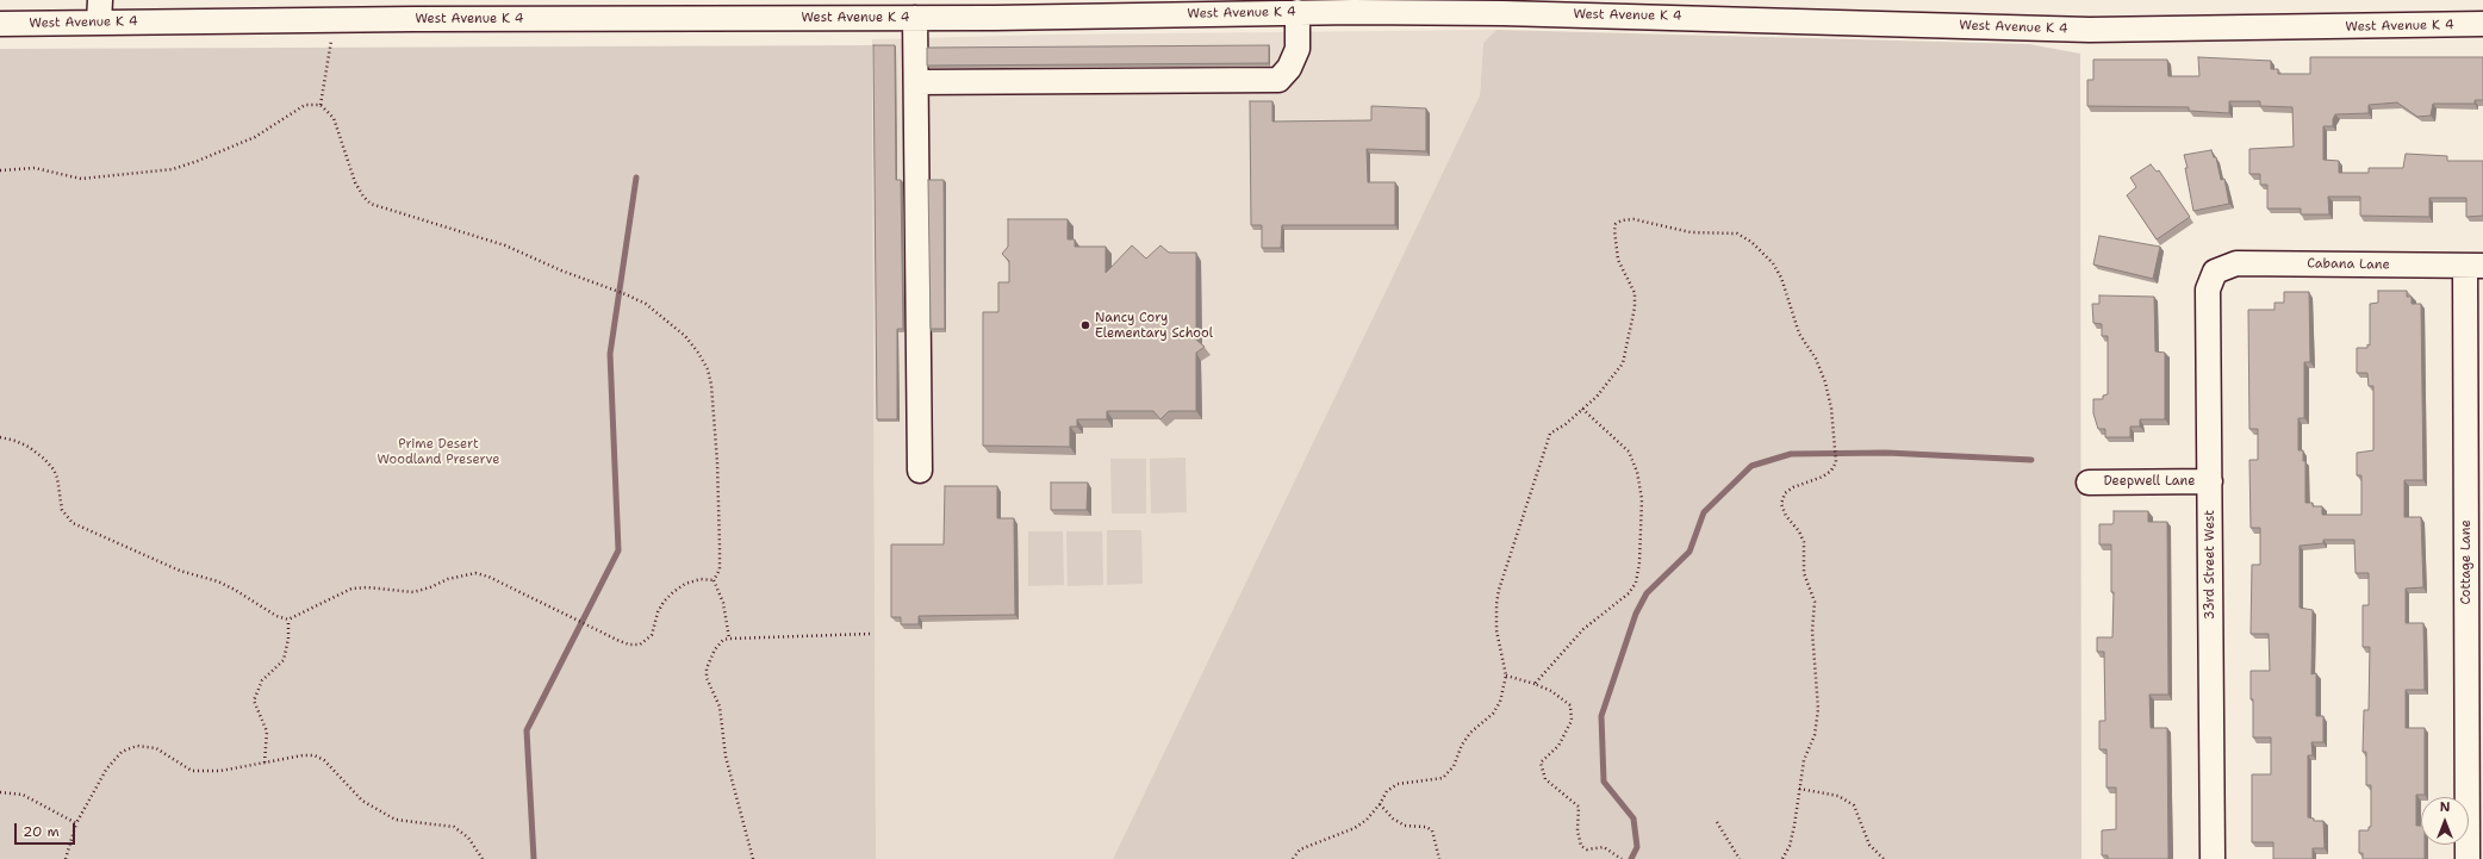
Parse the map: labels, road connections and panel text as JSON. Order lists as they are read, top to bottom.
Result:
{
  "streets": {
    "street": [
      "West Avenue K 4",
      "Cabana Lane",
      "Deepwell Lane",
      "Cottage Lane",
      "33rd Street West"
    ]
  },
  "crossings": [
    ["Cabana Lane", "Cottage Lane"],
    ["Cabana Lane", "33rd Street West"],
    ["Deepwell Lane", "33rd Street West"]
  ],
  "parks": ["Prime Desert Woodland Preserve"],
  "places": ["Nancy Cory Elementary School"],
  "scale_bar": "20 m",
  "north": "top"
}
